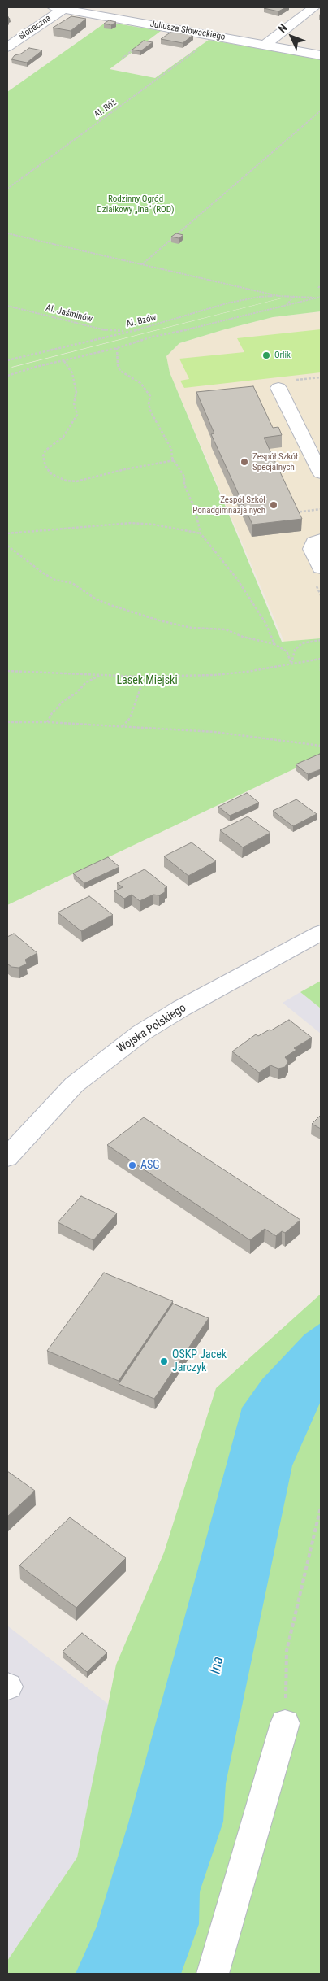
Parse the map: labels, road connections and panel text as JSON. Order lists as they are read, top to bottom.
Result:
{
  "streets": {
    "street": ["Słoneczna", "Juliusza Słowackiego", "Wojska Polskiego"],
    "path": ["Al. Róż", "Al. Jaśminów", "Al. Bzów"]
  },
  "crossings": [
    ["Słoneczna", "Juliusza Słowackiego"],
    ["Al. Jaśminów", "Al. Bzów"]
  ],
  "water": ["Ina"],
  "parks": ["Rodzinny Ogród Działkowy „Ina“ (ROD)", "Lasek Miejski"],
  "places": [
    "Orlik",
    "Zespół Szkół Specjalnych",
    "Zespół Szkół Ponadgimnazjalnych",
    "ASG",
    "OSKP Jacek Jarczyk"
  ],
  "north": "top left"
}
